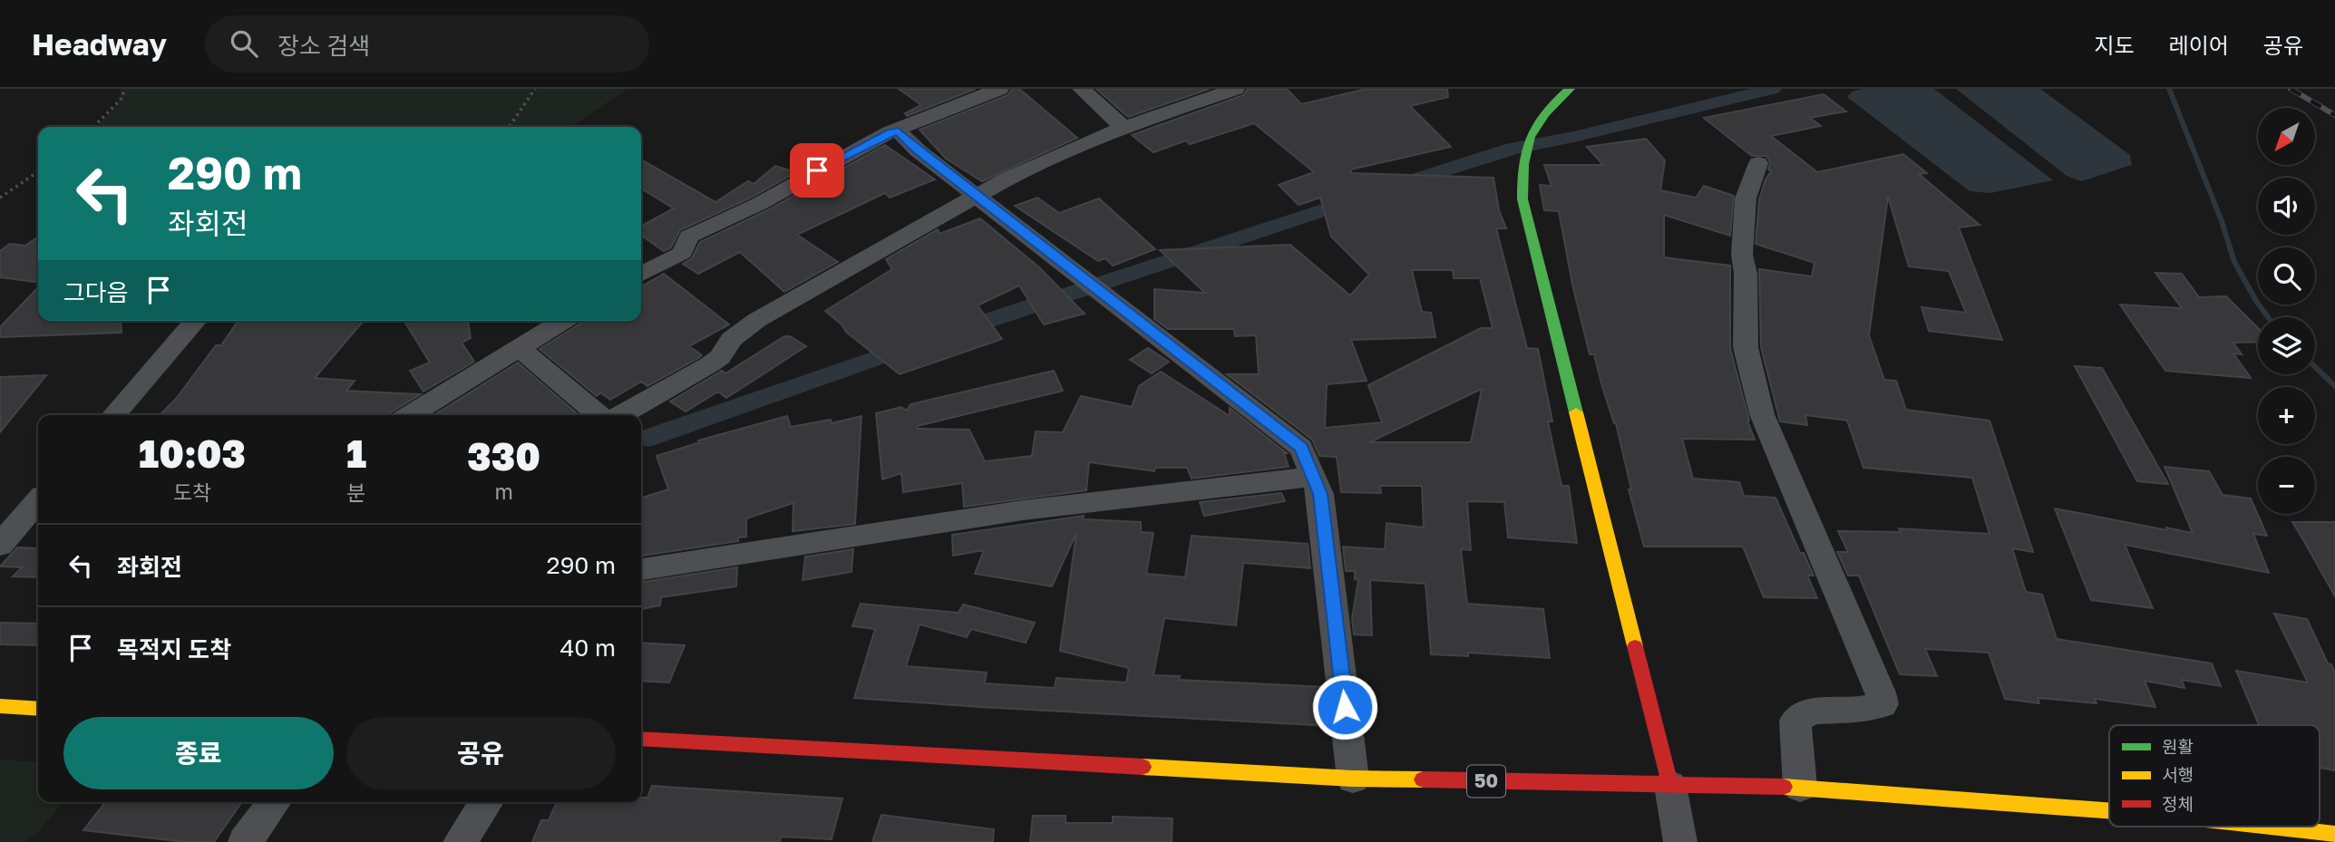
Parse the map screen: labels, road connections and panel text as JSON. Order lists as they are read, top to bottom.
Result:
{
  "streets": {
    "main road": ["50"]
  },
  "legend": ["원활", "서행", "정체"],
  "north": "bottom left",
  "page": {
    "header": "Headway",
    "search": "장소 검색",
    "nav": ["지도", "레이어", "공유"],
    "map_buttons": ["+", "−"],
    "turn": ["290 m", "좌회전"],
    "then": "그다음",
    "eta": [
      "10:03",
      "도착",
      "1",
      "분",
      "330",
      "m"
    ],
    "list": [
      {
        "name": "좌회전",
        "value": "290 m"
      },
      {
        "name": "목적지 도착",
        "value": "40 m"
      }
    ],
    "buttons": ["종료", "공유"]
  }
}
